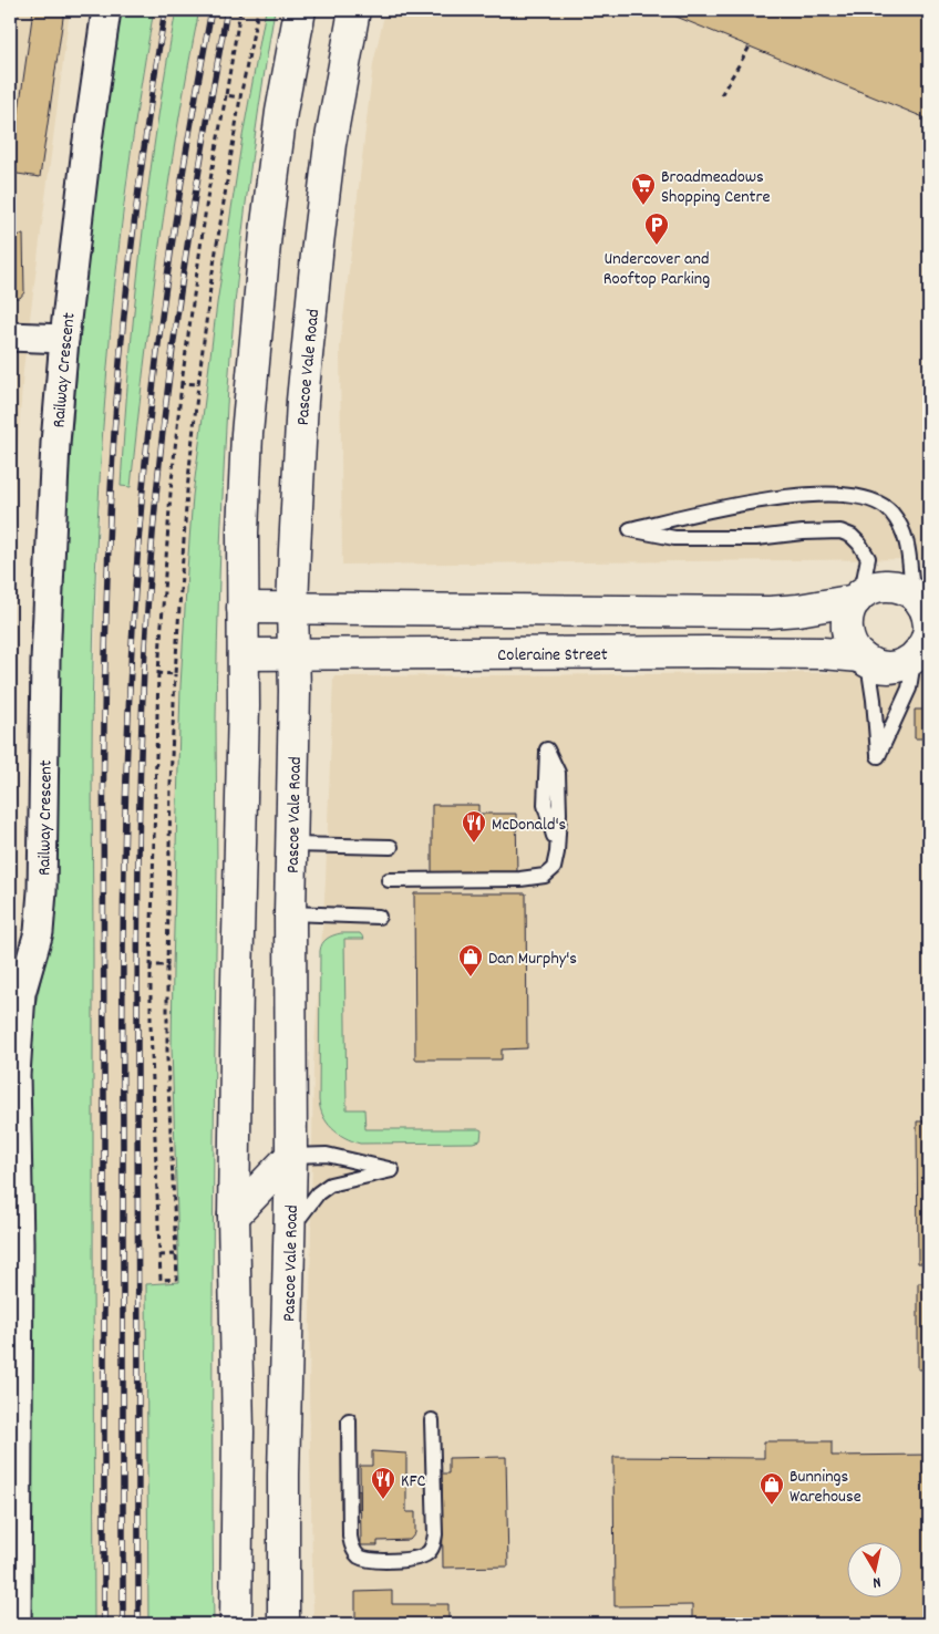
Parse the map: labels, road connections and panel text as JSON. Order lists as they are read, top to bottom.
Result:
{
  "streets": {
    "main road": ["Pascoe Vale Road", "Coleraine Street"],
    "street": ["Railway Crescent"]
  },
  "crossings": [
    ["Pascoe Vale Road", "Coleraine Street"]
  ],
  "places": {
    "supermarket": ["Broadmeadows Shopping Centre"],
    "parking": ["Undercover and Rooftop Parking"],
    "restaurant": ["McDonald's", "KFC"],
    "shop": ["Dan Murphy's", "Bunnings Warehouse"]
  },
  "north": "bottom"
}
